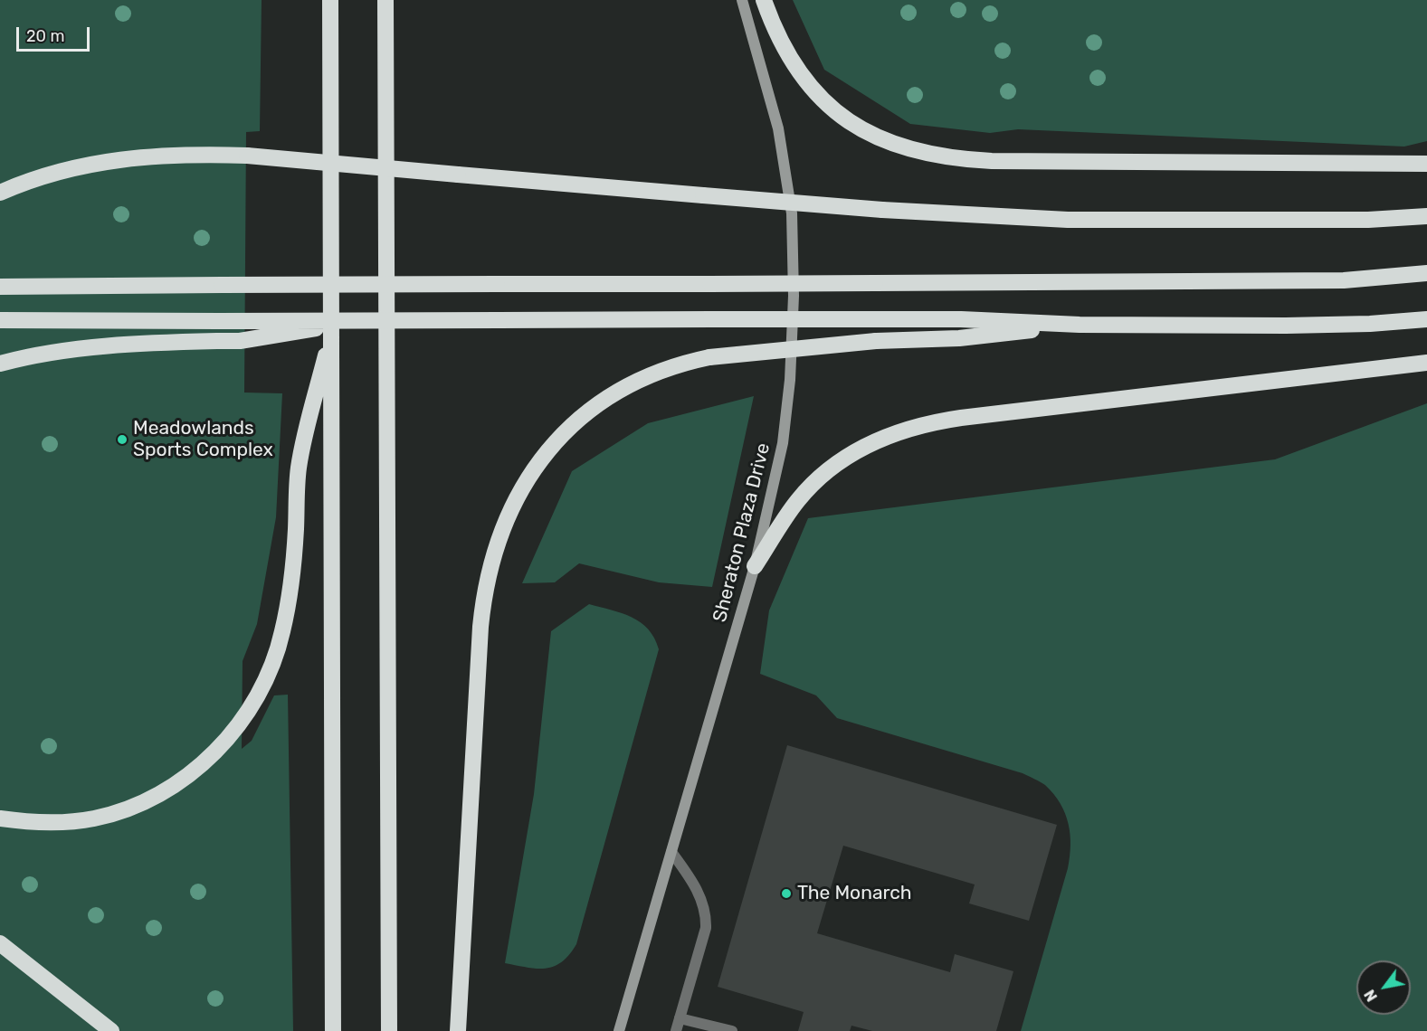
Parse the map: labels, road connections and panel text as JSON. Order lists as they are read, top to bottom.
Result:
{
  "streets": {
    "street": ["Sheraton Plaza Drive"]
  },
  "places": ["Meadowlands Sports Complex", "The Monarch"],
  "scale_bar": "20 m",
  "north": "bottom left"
}
